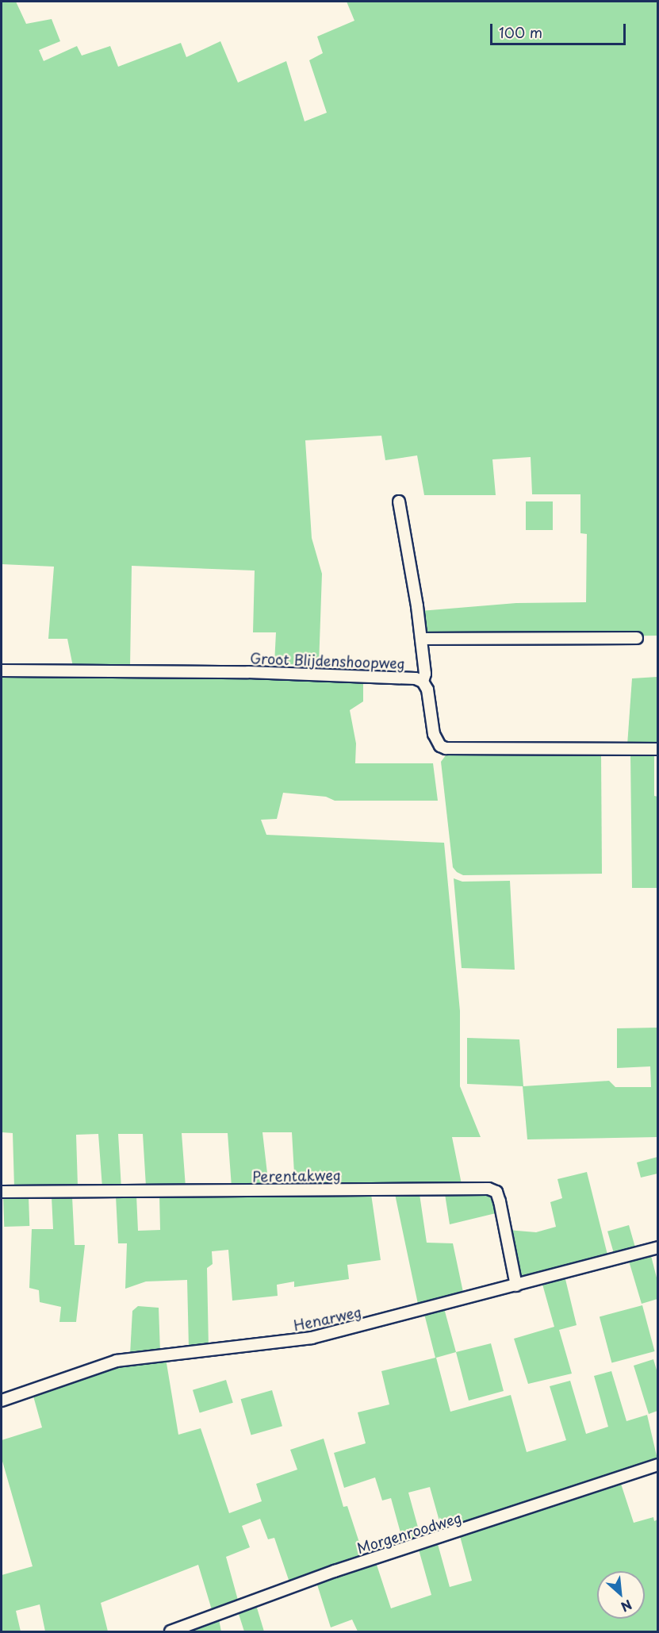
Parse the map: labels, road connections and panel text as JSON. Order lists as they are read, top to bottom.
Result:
{
  "streets": {
    "street": [
      "Groot Blijdenshoopweg",
      "Perentakweg",
      "Henarweg",
      "Morgenroodweg"
    ]
  },
  "crossings": [
    ["Perentakweg", "Henarweg"]
  ],
  "scale_bar": "100 m",
  "north": "bottom right"
}
